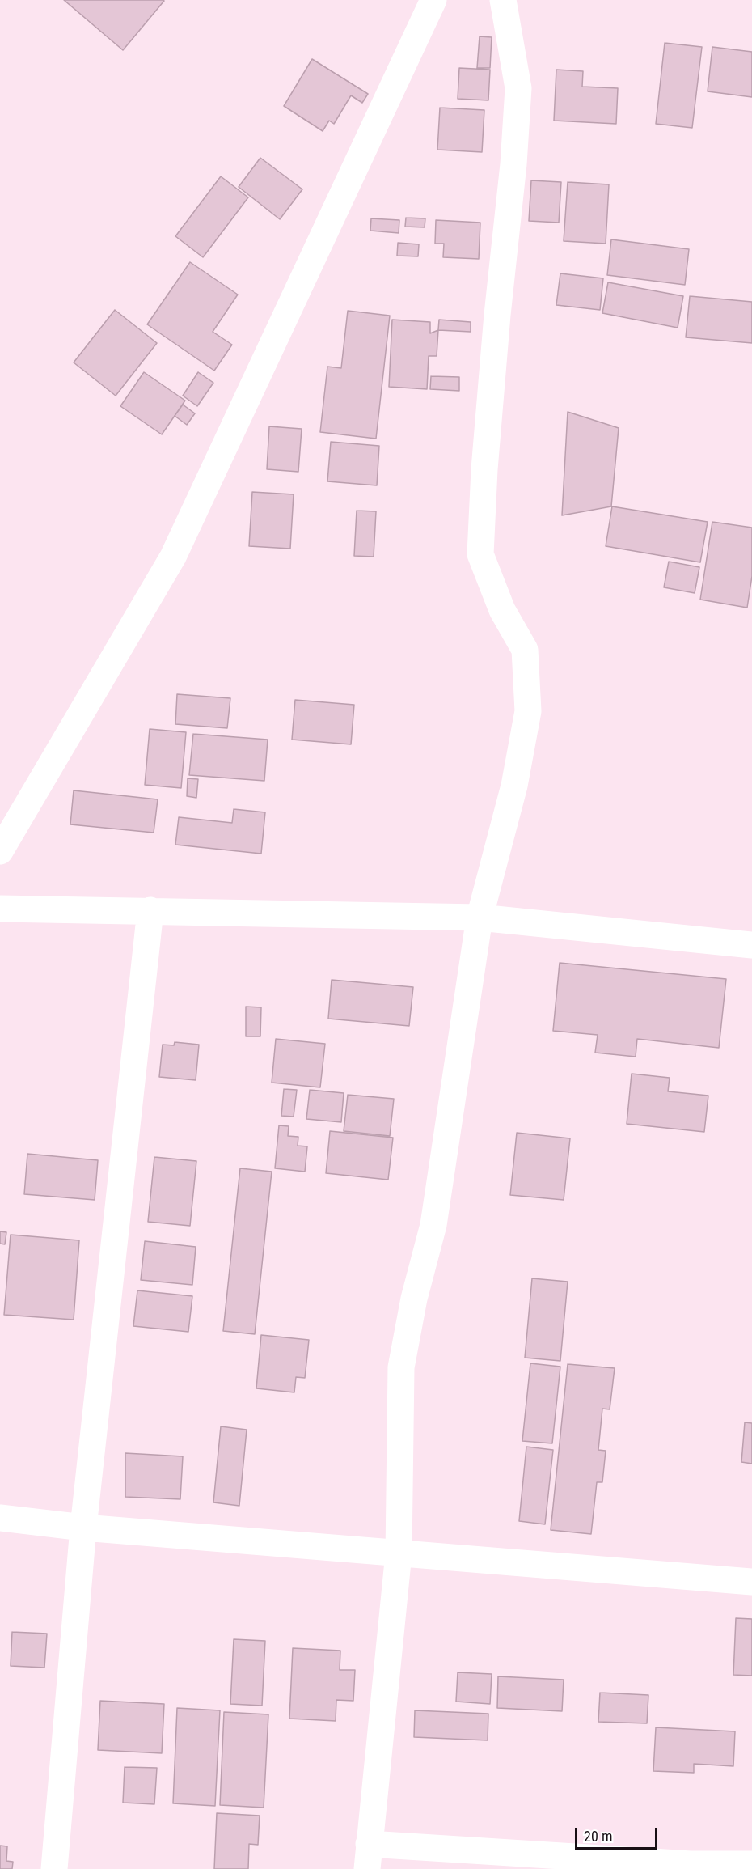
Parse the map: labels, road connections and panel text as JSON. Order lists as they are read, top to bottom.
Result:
{
  "scale_bar": "20 m"
}
